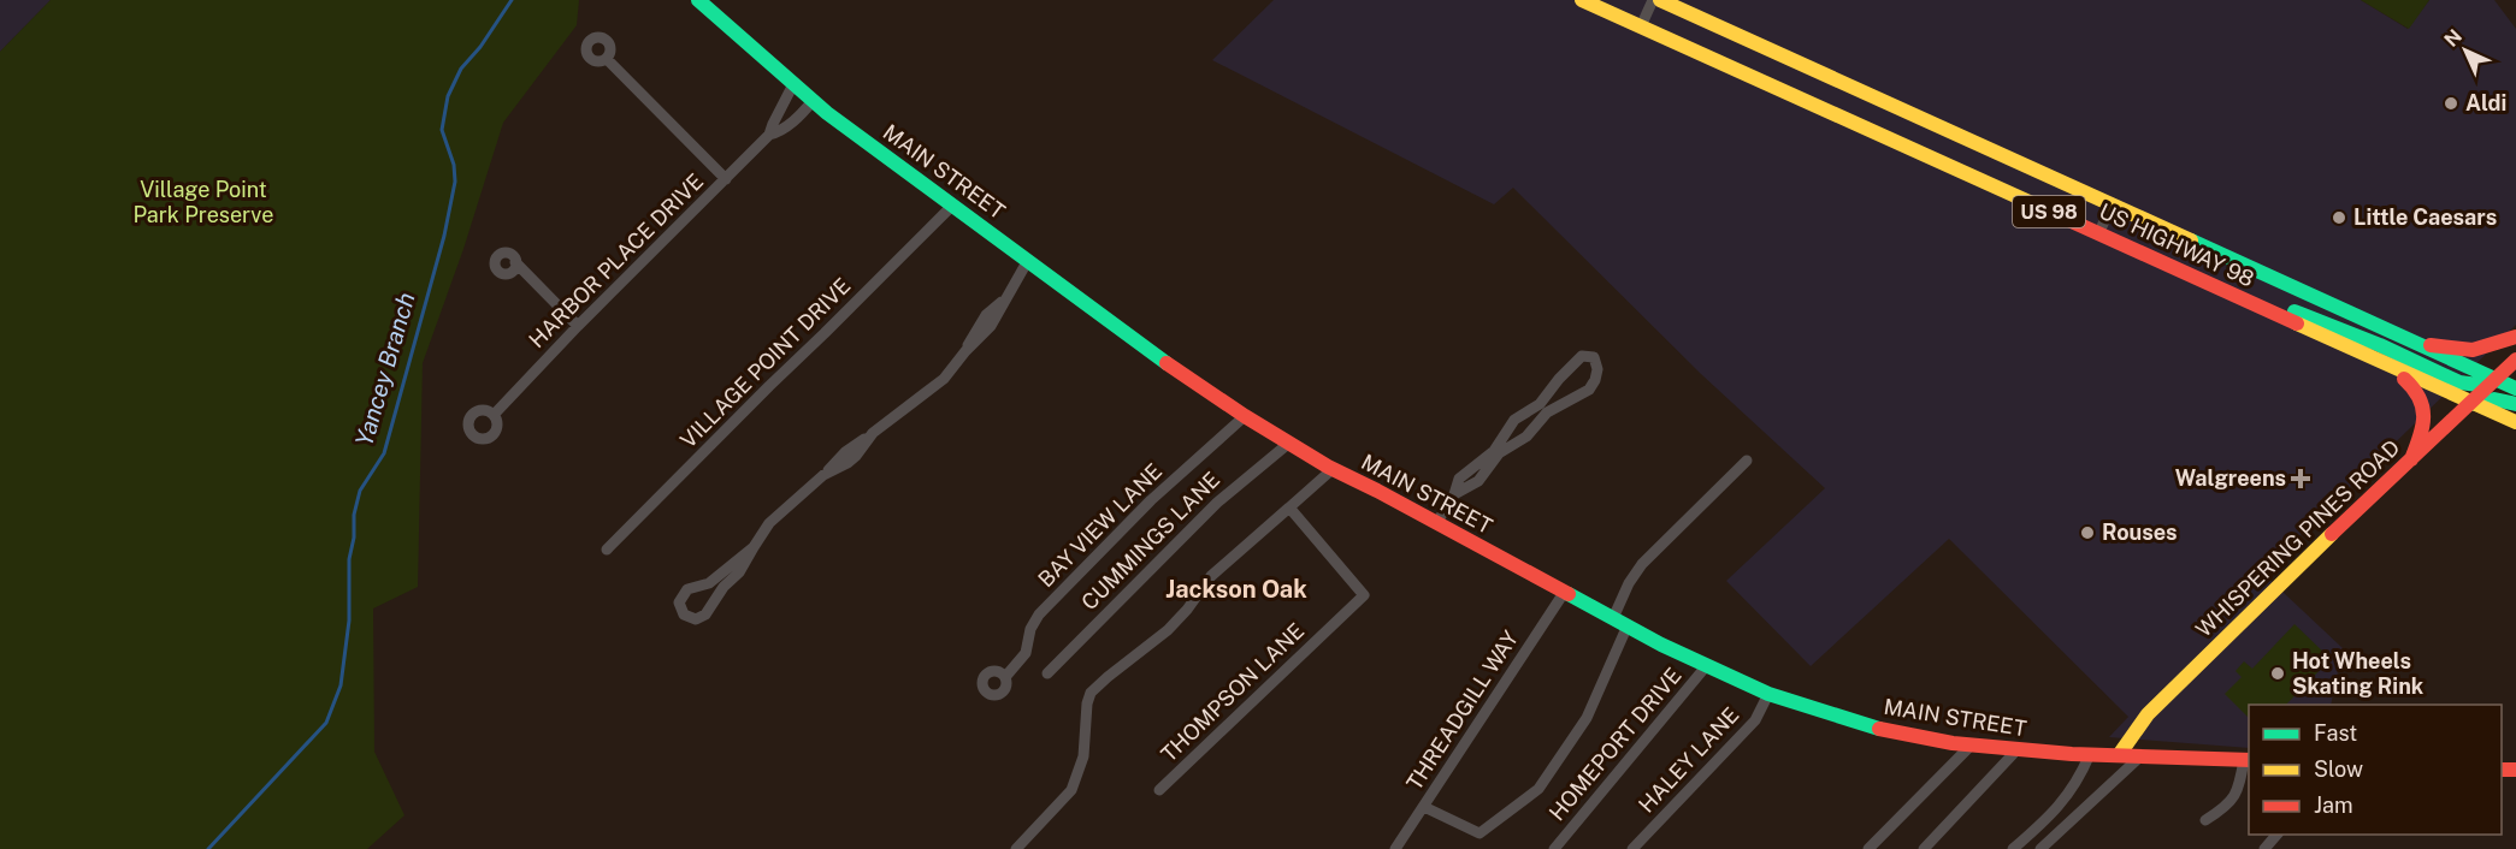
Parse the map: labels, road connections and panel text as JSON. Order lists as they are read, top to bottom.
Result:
{
  "streets": {
    "main road": [
      "MAIN STREET",
      "US 98",
      "US HIGHWAY 98",
      "WHISPERING PINES ROAD"
    ],
    "street": [
      "HARBOR PLACE DRIVE",
      "VILLAGE POINT DRIVE",
      "BAY VIEW LANE",
      "CUMMINGS LANE",
      "THOMPSON LANE",
      "THREADGILL WAY",
      "HOMEPORT DRIVE",
      "HALEY LANE"
    ]
  },
  "crossings": [
    ["MAIN STREET", "HARBOR PLACE DRIVE"],
    ["MAIN STREET", "VILLAGE POINT DRIVE"],
    ["MAIN STREET", "BAY VIEW LANE"],
    ["MAIN STREET", "WHISPERING PINES ROAD"],
    ["MAIN STREET", "CUMMINGS LANE"],
    ["MAIN STREET", "THREADGILL WAY"],
    ["MAIN STREET", "HOMEPORT DRIVE"],
    ["MAIN STREET", "HALEY LANE"],
    ["US HIGHWAY 98", "WHISPERING PINES ROAD"]
  ],
  "districts": ["Jackson Oak"],
  "water": ["Yancey Branch"],
  "parks": ["Village Point Park Preserve"],
  "places": {
    "other": [
      "Aldi",
      "Little Caesars",
      "Rouses",
      "Hot Wheels Skating Rink"
    ],
    "health": ["Walgreens"]
  },
  "legend": ["Fast", "Slow", "Jam"],
  "north": "top left"
}
